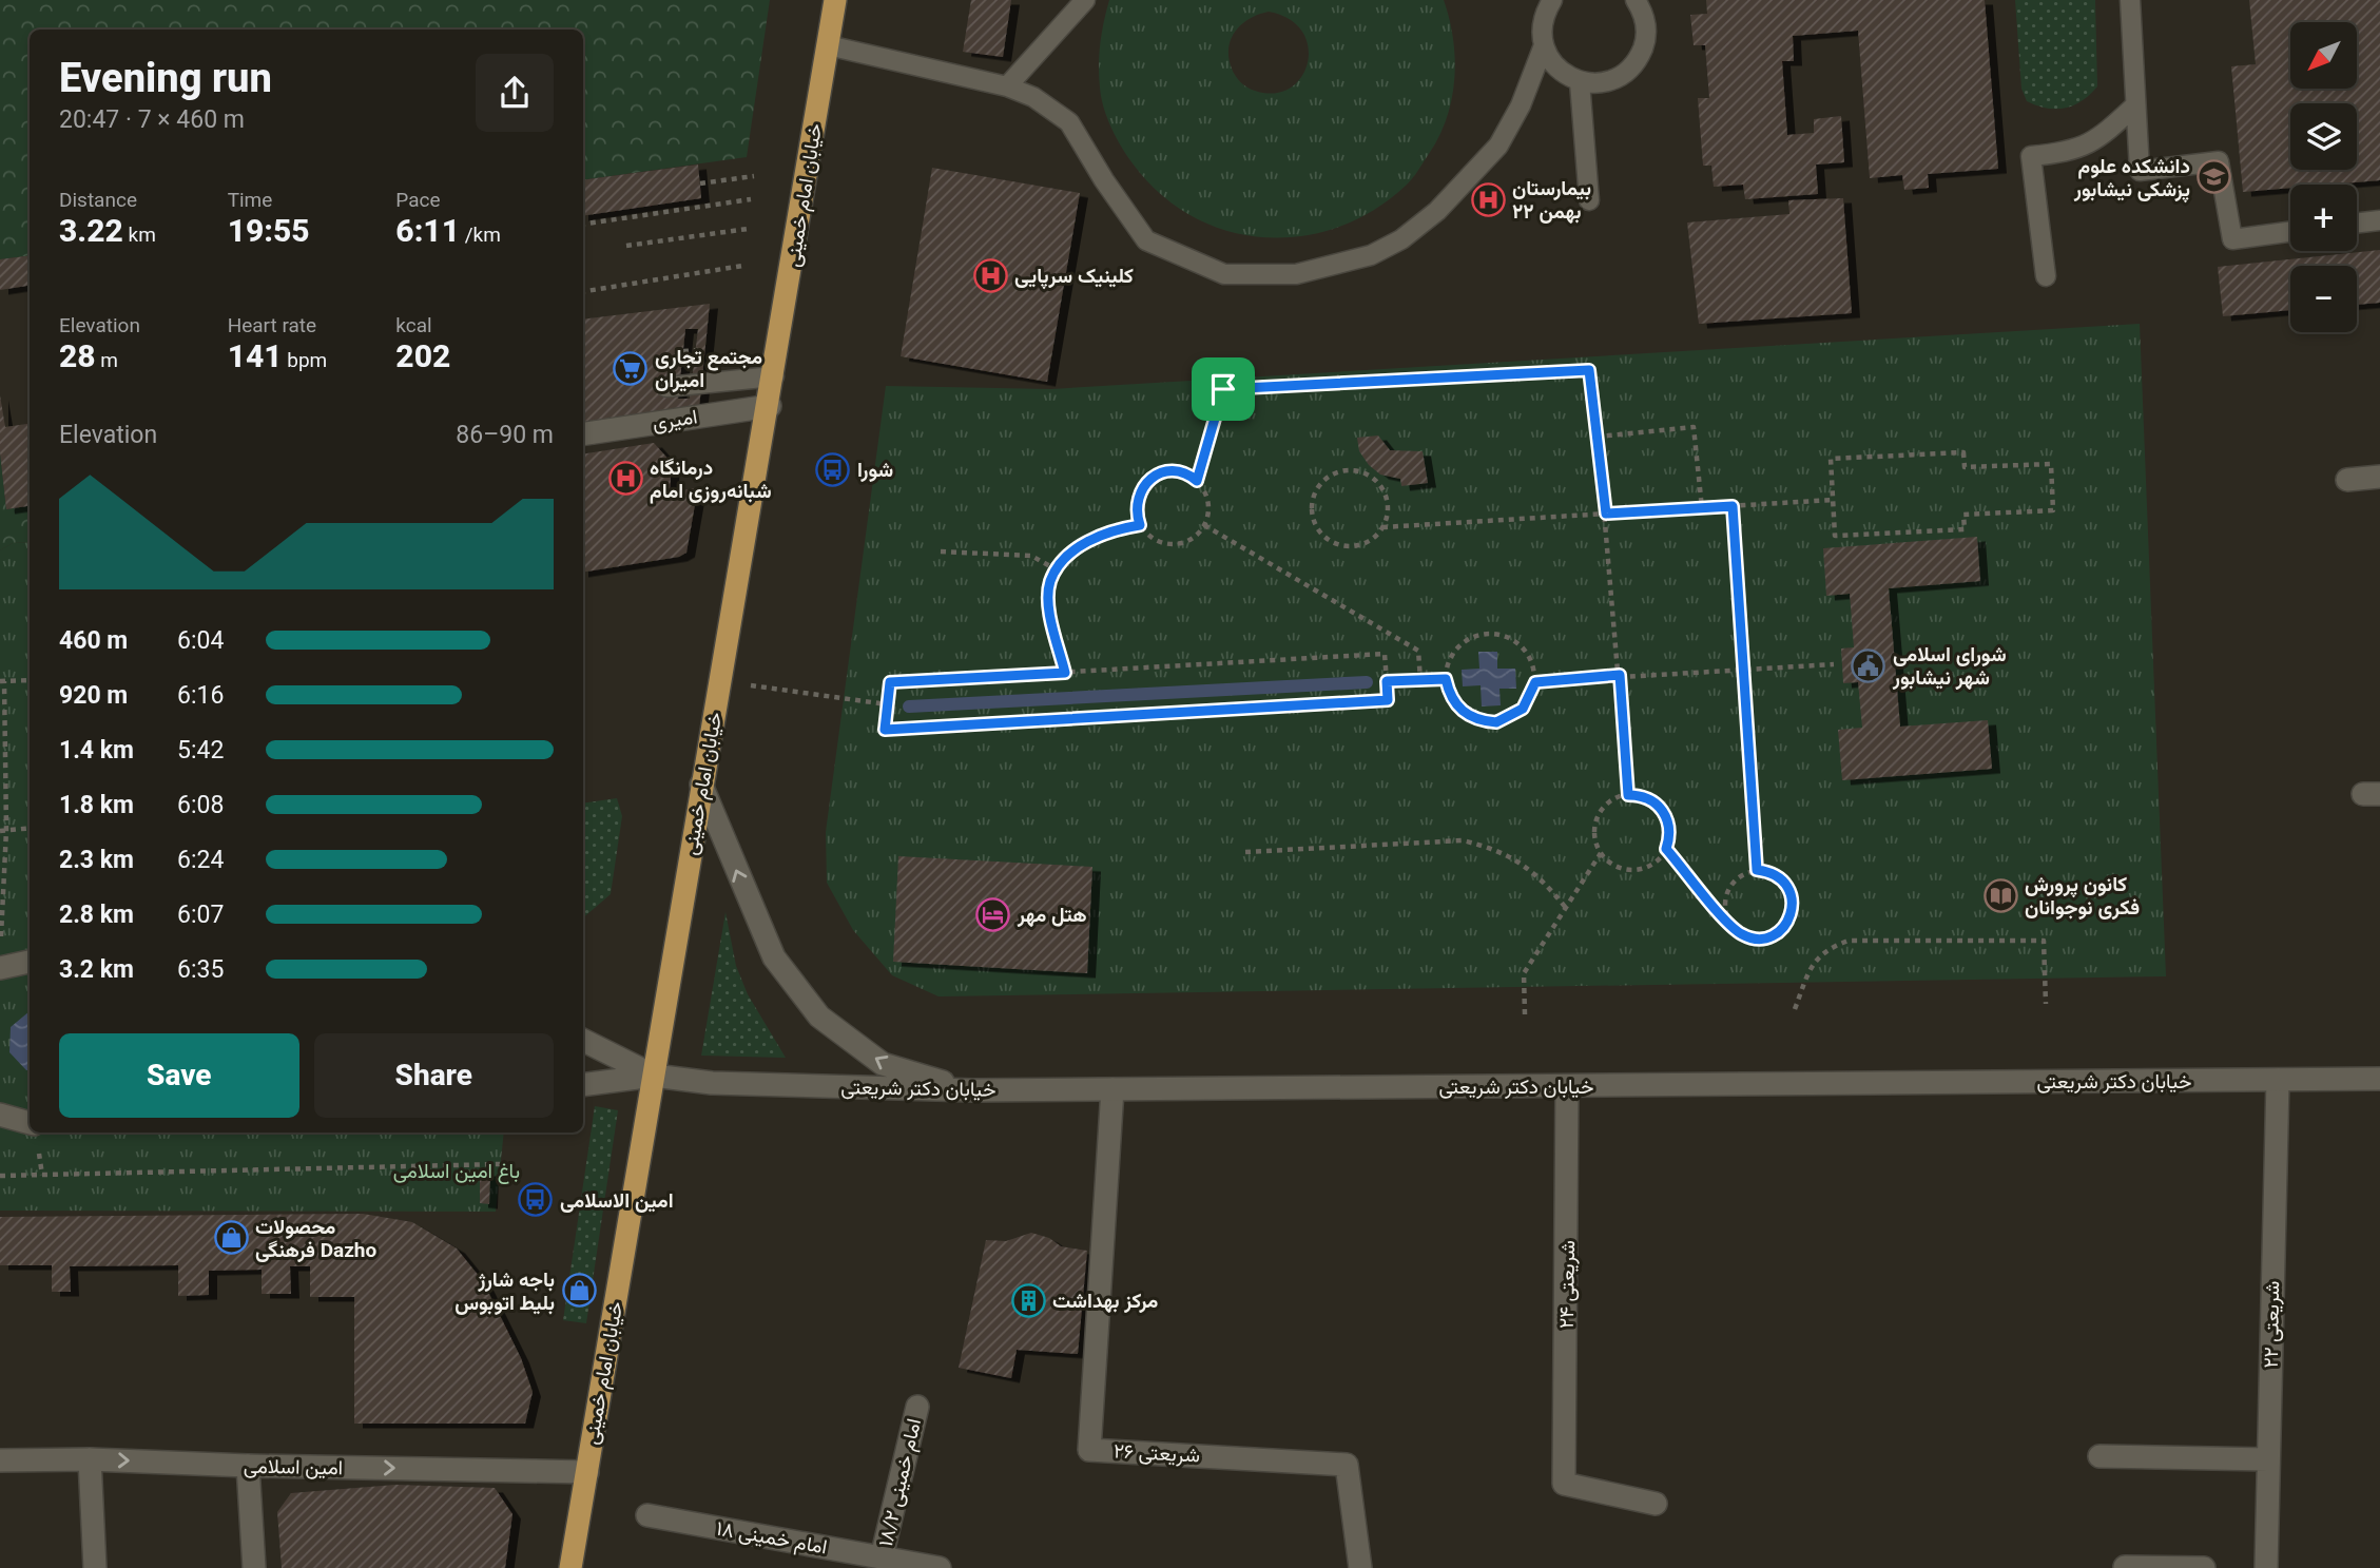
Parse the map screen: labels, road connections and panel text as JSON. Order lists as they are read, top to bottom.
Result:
{
  "streets": {
    "main road": ["خیابان امام خمینی"],
    "street": [
      "امیری",
      "خیابان دکتر شریعتی",
      "شریعتی ۲۴",
      "شریعتی ۲۲",
      "شریعتی ۲۶",
      "امین اسلامی",
      "امام خمینی ۱۸/۲",
      "امام خمینی ۱۸"
    ]
  },
  "crossings": [
    ["خیابان امام خمینی", "امیری"],
    ["خیابان امام خمینی", "خیابان دکتر شریعتی"],
    ["خیابان امام خمینی", "امین اسلامی"],
    ["خیابان دکتر شریعتی", "شریعتی ۲۴"],
    ["خیابان دکتر شریعتی", "شریعتی ۲۲"],
    ["خیابان دکتر شریعتی", "شریعتی ۲۶"],
    ["امام خمینی ۱۸/۲", "امام خمینی ۱۸"]
  ],
  "one_way": ["امین اسلامی"],
  "parks": ["باغ امین اسلامی"],
  "places": {
    "school or university": ["دانشکده علوم پزشکی نیشابور"],
    "hospital": ["بیمارستان ۲۲ بهمن", "کلینیک سرپایی", "درمانگاه شبانه‌روزی امام"],
    "supermarket": ["مجتمع تجاری امیران"],
    "bus stop": ["شورا", "امین الاسلامی"],
    "public building": ["شورای اسلامی شهر نیشابور"],
    "library": ["کانون پرورش فکری نوجوانان"],
    "hotel": ["هتل مهر"],
    "shop": ["محصولات فرهنگی Dazho", "باجه شارژ بلیط اتوبوس"],
    "building": ["مرکز بهداشت"]
  },
  "north": "bottom left",
  "page": {
    "map_buttons": ["+", "−"],
    "heading": ["Evening run", "20:47 · 7 × 460 m"],
    "stats": [
      ["Distance", "3.22 km"],
      ["Time", "19:55"],
      ["Pace", "6:11 /km"],
      ["Elevation", "28 m"],
      ["Heart rate", "141 bpm"],
      ["kcal", "202"]
    ],
    "chart": ["Elevation", "86–90 m"],
    "list": [
      {
        "name": "460 m",
        "note": "6:04"
      },
      {
        "name": "920 m",
        "note": "6:16"
      },
      {
        "name": "1.4 km",
        "note": "5:42"
      },
      {
        "name": "1.8 km",
        "note": "6:08"
      },
      {
        "name": "2.3 km",
        "note": "6:24"
      },
      {
        "name": "2.8 km",
        "note": "6:07"
      },
      {
        "name": "3.2 km",
        "note": "6:35"
      }
    ],
    "buttons": ["Save", "Share"]
  }
}
